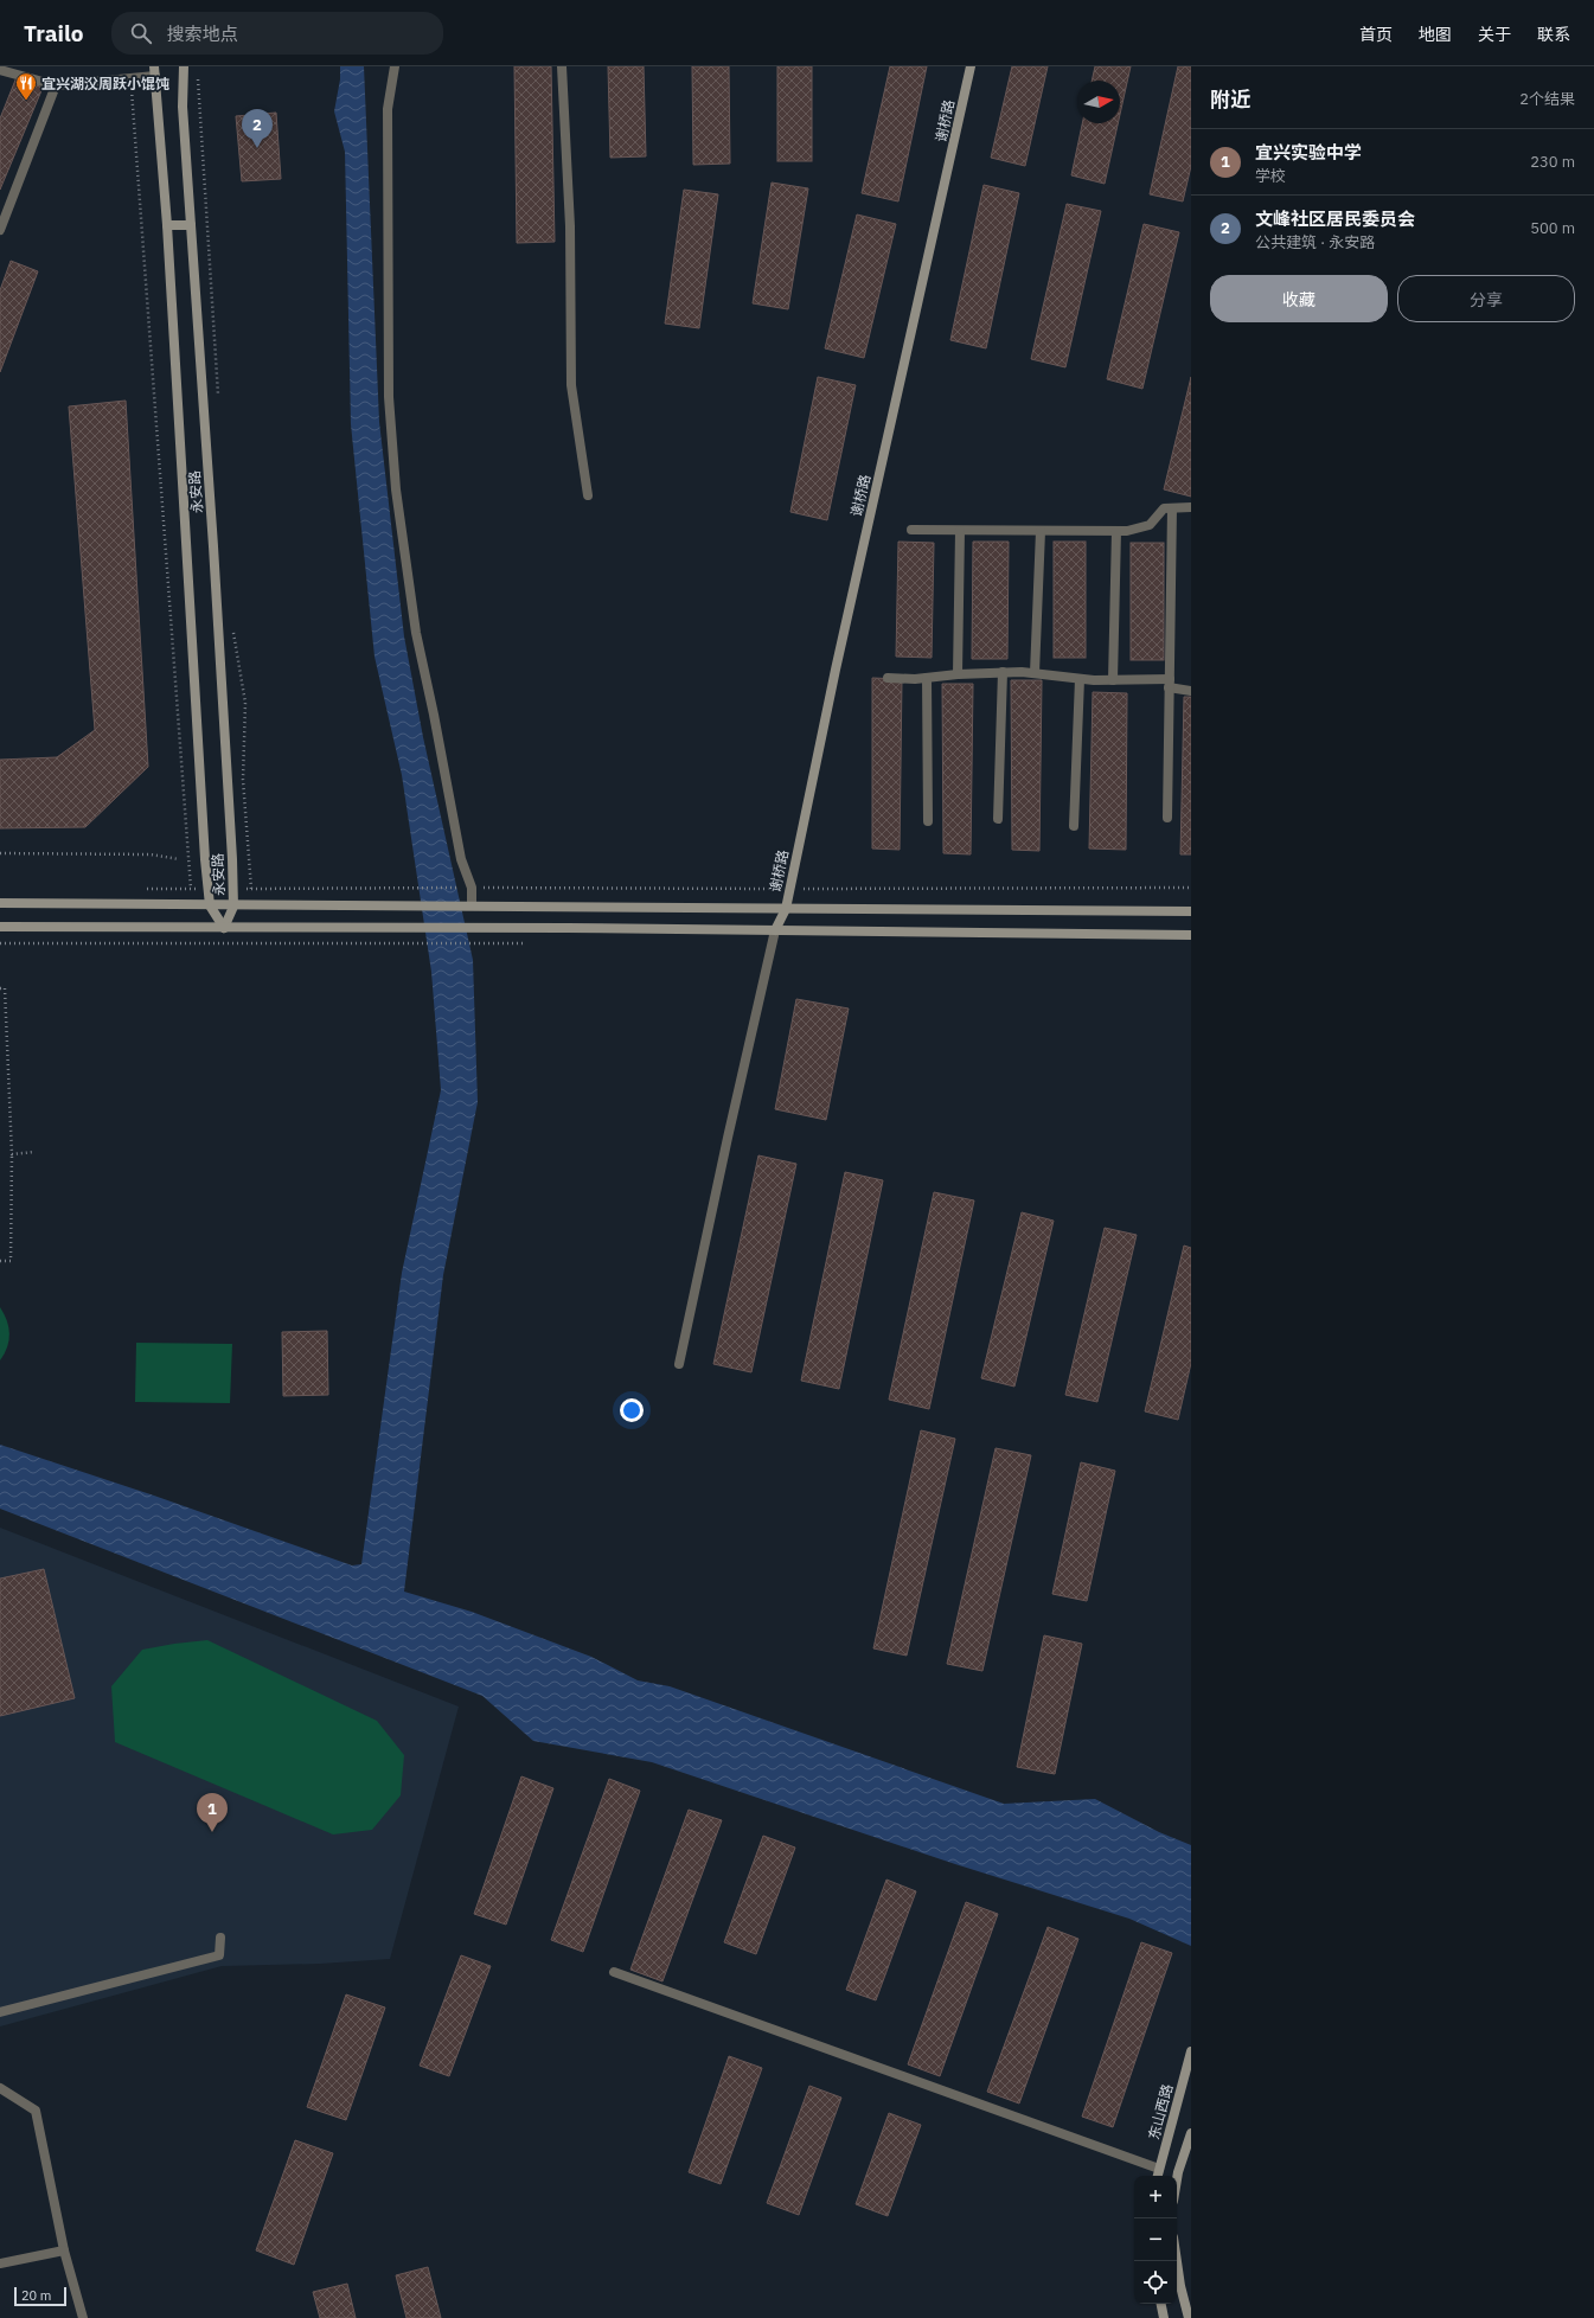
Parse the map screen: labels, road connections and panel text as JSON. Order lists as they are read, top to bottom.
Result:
{
  "streets": {
    "main road": ["谢桥路", "永安路", "东山西路"]
  },
  "places": {
    "restaurant": ["宜兴湖㳇周跃小馄饨"]
  },
  "scale_bar": "20 m",
  "north": "right",
  "page": {
    "header": "Trailo",
    "search": "搜索地点",
    "nav": [
      "首页",
      "地图",
      "关于",
      "联系"
    ],
    "heading": ["附近", "2个结果"],
    "pins": ["2", "1"],
    "list": [
      {
        "mark": "1",
        "name": "宜兴实验中学",
        "note": "学校",
        "value": "230 m"
      },
      {
        "mark": "2",
        "name": "文峰社区居民委员会",
        "note": "公共建筑 · 永安路",
        "value": "500 m"
      }
    ],
    "buttons": ["收藏", "分享"],
    "map_buttons": ["+", "−"],
    "scale": "20 m"
  }
}
